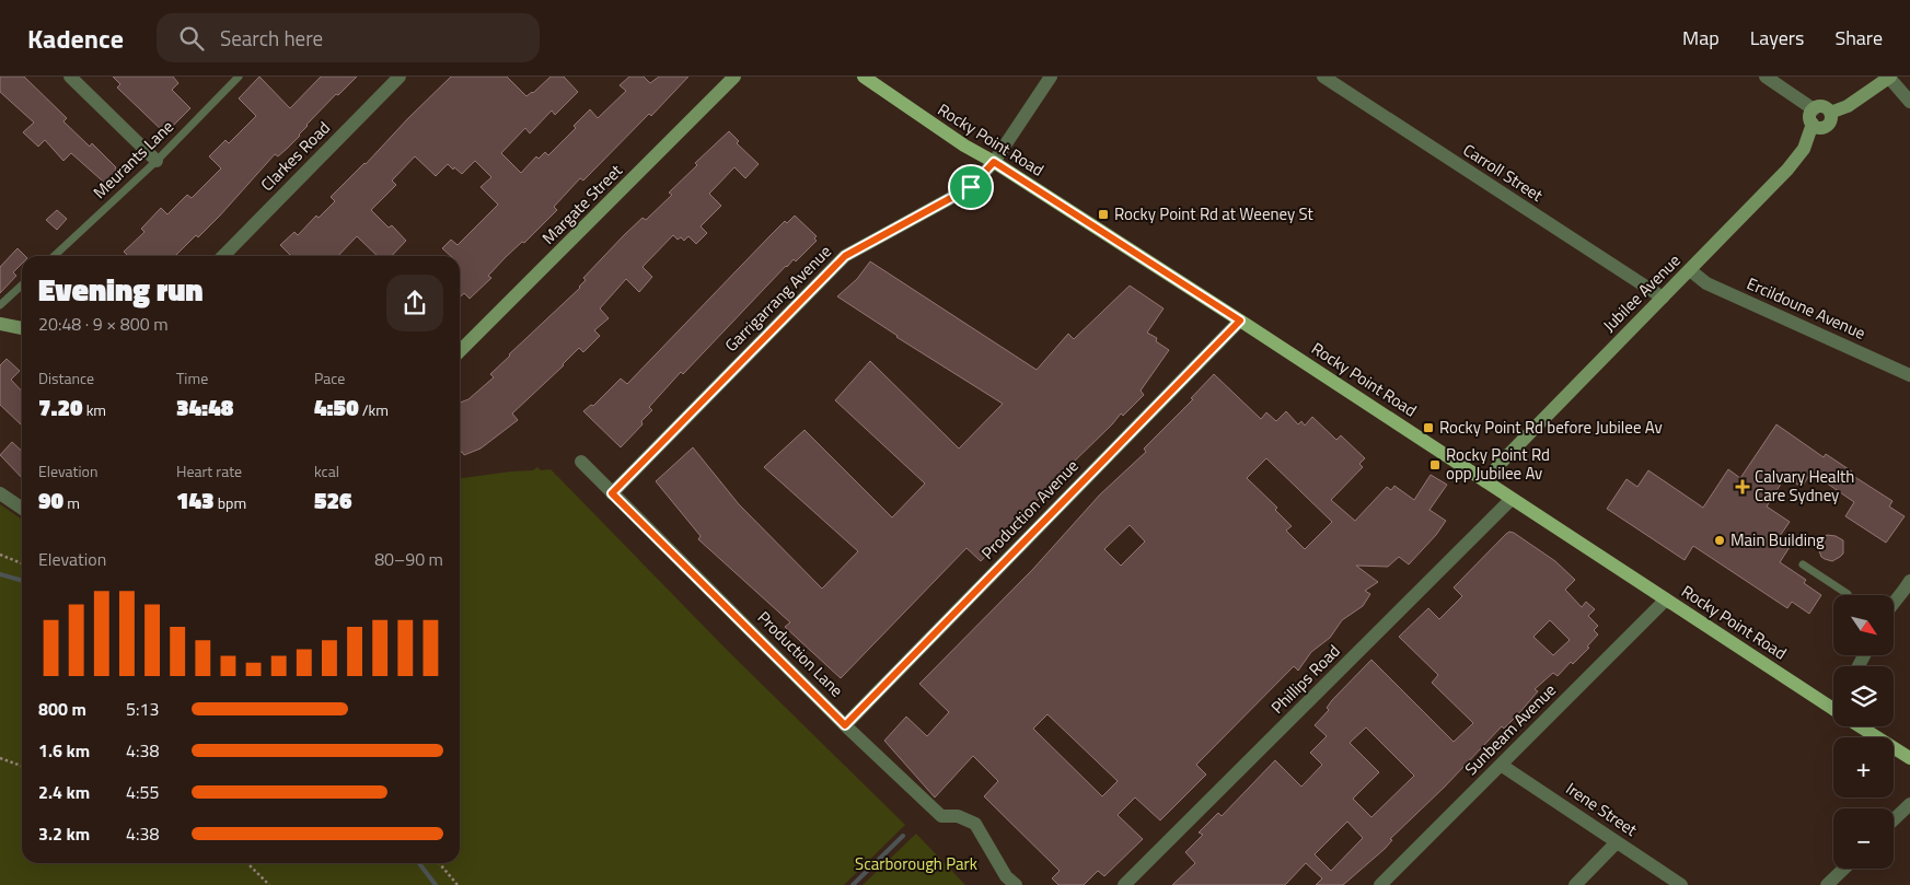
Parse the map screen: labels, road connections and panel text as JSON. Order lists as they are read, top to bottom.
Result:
{
  "streets": {
    "main road": ["Rocky Point Road"],
    "street": [
      "Clarkes Road",
      "Carroll Street",
      "Margate Street",
      "Jubilee Avenue",
      "Garrigarrang Avenue",
      "Ercildoune Avenue",
      "Production Avenue",
      "Production Lane",
      "Phillips Road",
      "Sunbeam Avenue",
      "Irene Street"
    ],
    "lane": ["Meurants Lane"]
  },
  "crossings": [
    ["Rocky Point Road", "Jubilee Avenue"],
    ["Rocky Point Road", "Garrigarrang Avenue"],
    ["Rocky Point Road", "Production Avenue"],
    ["Rocky Point Road", "Phillips Road"],
    ["Rocky Point Road", "Sunbeam Avenue"],
    ["Carroll Street", "Jubilee Avenue"],
    ["Jubilee Avenue", "Ercildoune Avenue"],
    ["Garrigarrang Avenue", "Production Lane"],
    ["Production Avenue", "Production Lane"],
    ["Sunbeam Avenue", "Irene Street"]
  ],
  "parks": ["Scarborough Park"],
  "places": {
    "transit": ["Rocky Point Rd at Weeney St", "Rocky Point Rd before Jubilee Av", "Rocky Point Rd opp Jubilee Av"],
    "health": ["Calvary Health Care Sydney"],
    "other": ["Main Building"]
  },
  "north": "bottom right",
  "page": {
    "header": "Kadence",
    "search": "Search here",
    "nav": ["Map", "Layers", "Share"],
    "heading": ["Evening run", "20:48 · 9 × 800 m"],
    "stats": [
      ["Distance", "7.20 km"],
      ["Time", "34:48"],
      ["Pace", "4:50 /km"],
      ["Elevation", "90 m"],
      ["Heart rate", "143 bpm"],
      ["kcal", "526"]
    ],
    "chart": ["Elevation", "80–90 m"],
    "map_buttons": ["+", "−"],
    "list": [
      {
        "name": "800 m",
        "note": "5:13"
      },
      {
        "name": "1.6 km",
        "note": "4:38"
      },
      {
        "name": "2.4 km",
        "note": "4:55"
      },
      {
        "name": "3.2 km",
        "note": "4:38"
      }
    ]
  }
}
